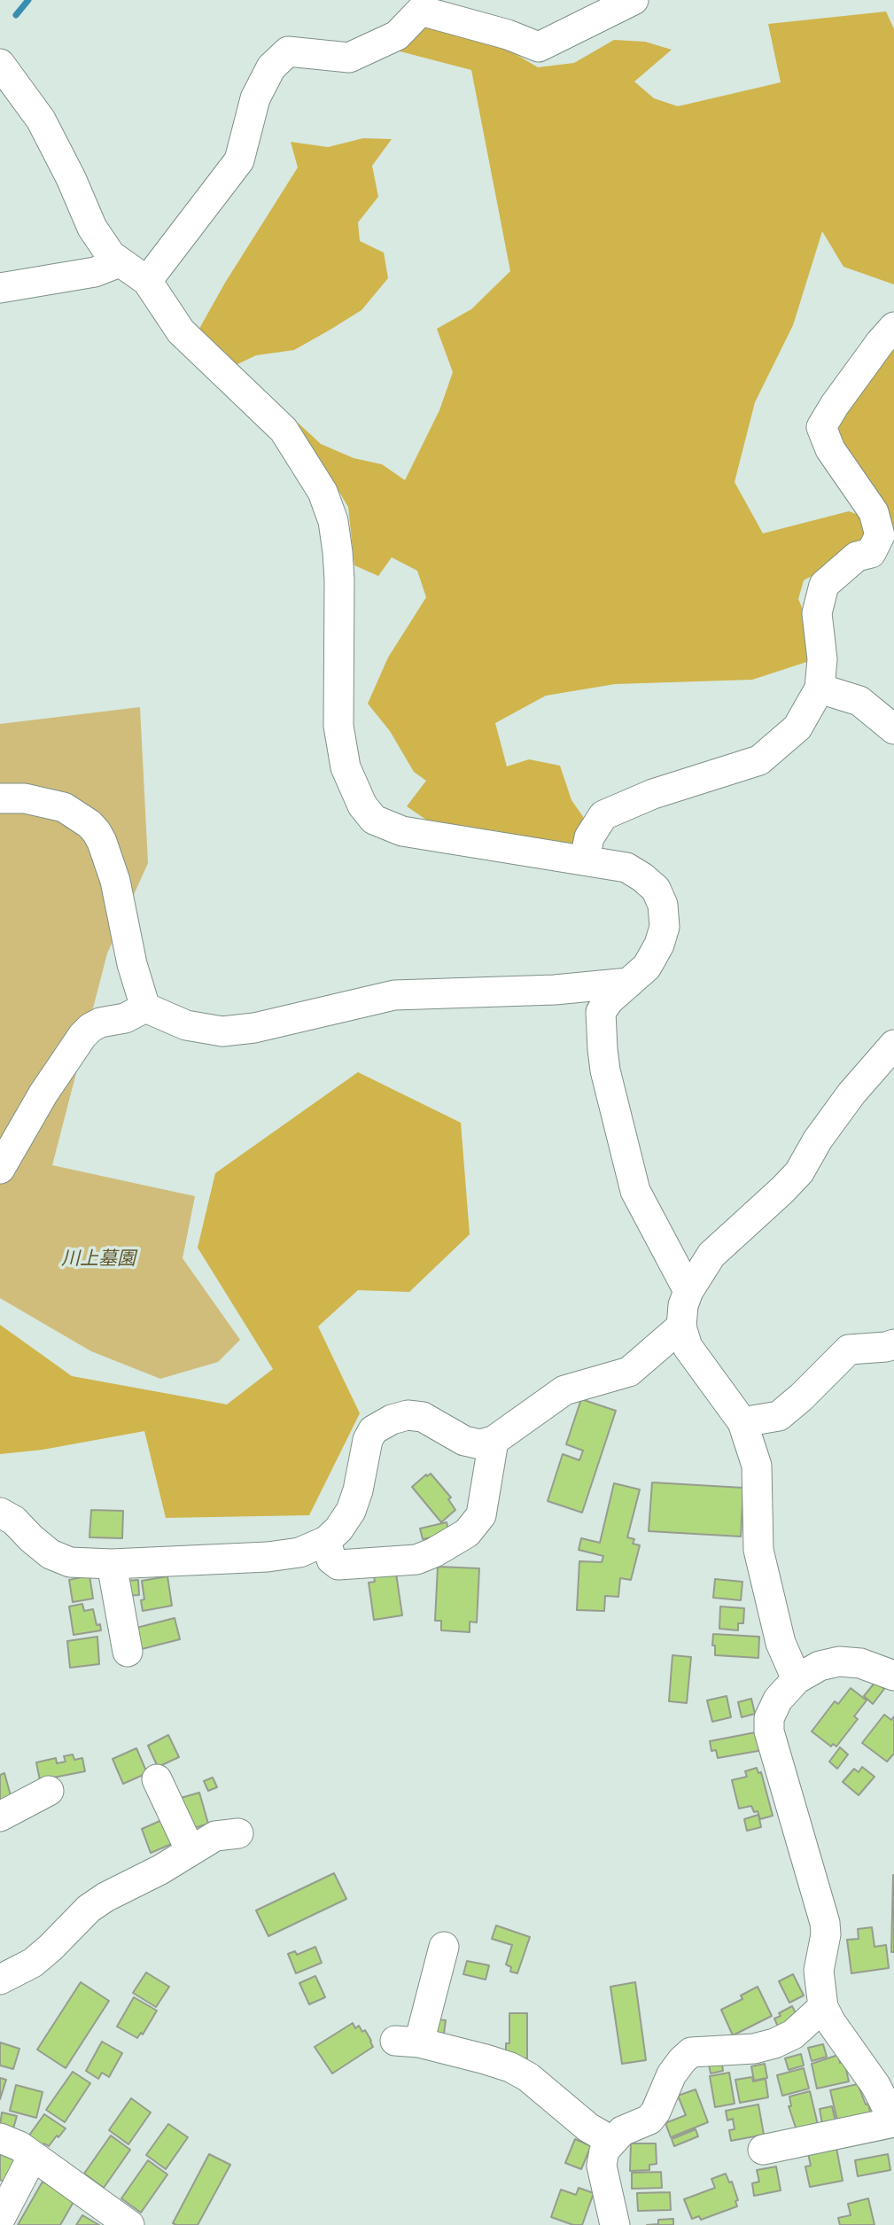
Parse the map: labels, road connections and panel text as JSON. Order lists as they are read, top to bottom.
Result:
{
  "parks": ["川上墓園"]
}
